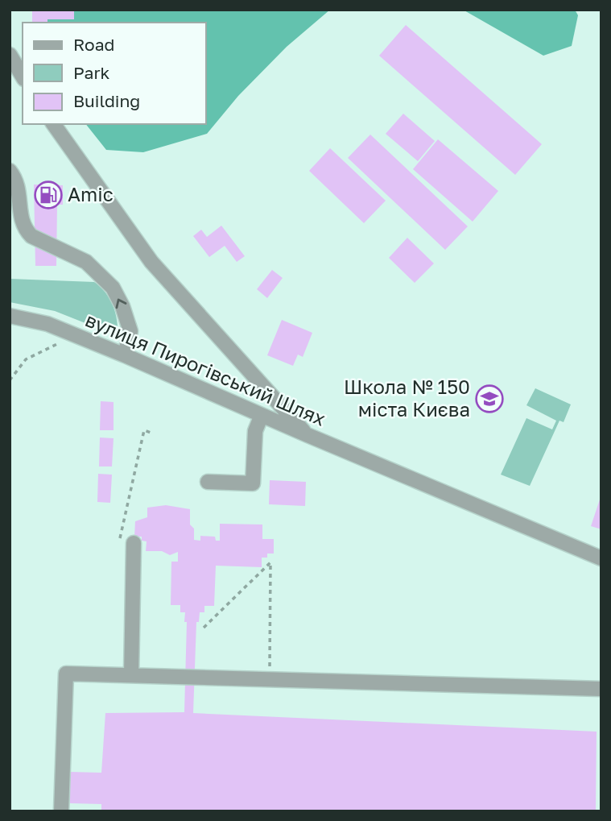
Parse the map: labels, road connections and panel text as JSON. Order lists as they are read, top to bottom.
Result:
{
  "streets": {
    "street": ["вулиця Пирогівський Шлях"]
  },
  "places": {
    "fuel station": ["Amic"],
    "school or university": ["Школа № 150 міста Києва"]
  },
  "legend": ["Road", "Park", "Building"]
}
